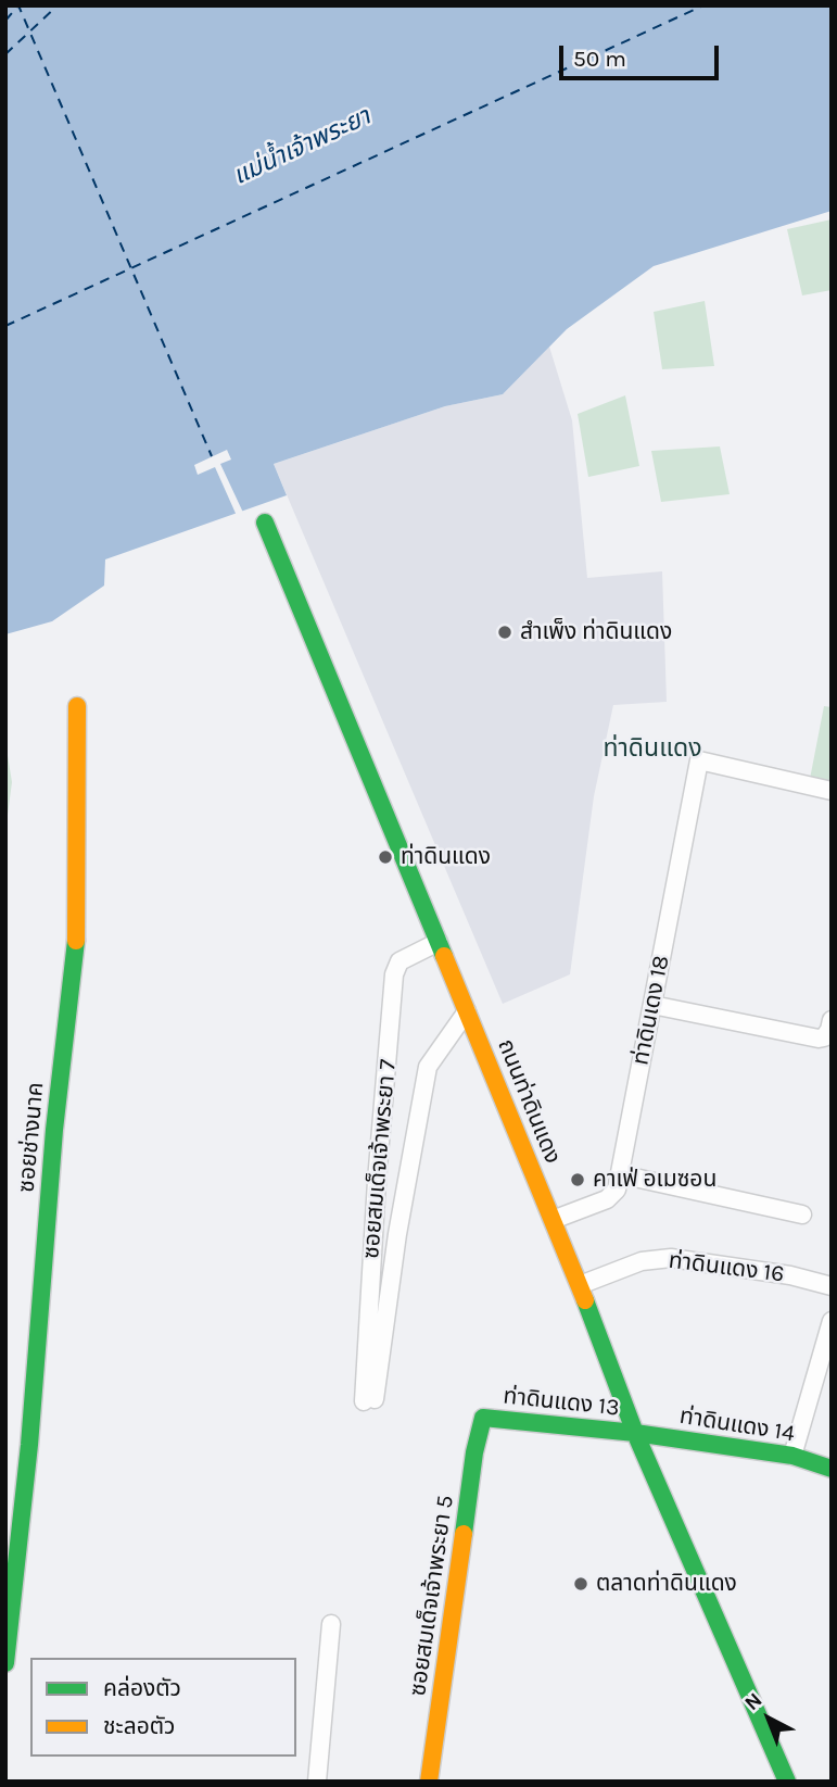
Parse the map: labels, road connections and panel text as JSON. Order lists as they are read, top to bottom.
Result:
{
  "streets": {
    "street": [
      "ท่าดินเดง 18",
      "ถนนท่าดินแดง",
      "ซอยช่างนาค",
      "ซอยสมเด็จเจ้าพระยา 7",
      "ท่าดินแดง 16",
      "ท่าดินแดง 13",
      "ท่าดินแดง 14",
      "ซอยสมเด็จเจ้าพระยา 5"
    ]
  },
  "crossings": [
    ["ท่าดินเดง 18", "ถนนท่าดินแดง"],
    ["ถนนท่าดินแดง", "ซอยสมเด็จเจ้าพระยา 7"],
    ["ถนนท่าดินแดง", "ท่าดินแดง 16"],
    ["ถนนท่าดินแดง", "ท่าดินแดง 13"],
    ["ถนนท่าดินแดง", "ท่าดินแดง 14"],
    ["ท่าดินแดง 13", "ท่าดินแดง 14"],
    ["ท่าดินแดง 13", "ซอยสมเด็จเจ้าพระยา 5"]
  ],
  "districts": ["ท่าดินแดง"],
  "water": ["แม่น้ำเจ้าพระยา"],
  "places": [
    "สำเพ็ง ท่าดินแดง",
    "ท่าดินแดง",
    "คาเฟ่ อเมซอน",
    "ตลาดท่าดินแดง"
  ],
  "legend": ["คล่องตัว", "ชะลอตัว"],
  "scale_bar": "50 m",
  "north": "top left"
}
